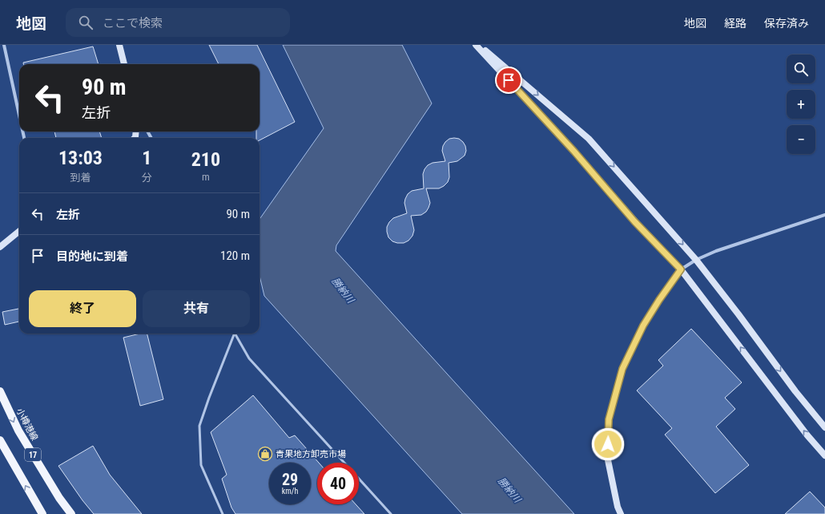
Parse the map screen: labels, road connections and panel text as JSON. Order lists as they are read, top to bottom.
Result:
{
  "streets": {
    "main road": ["小樽港線", "17"]
  },
  "water": ["勝納川"],
  "places": {
    "shop": ["青果地方卸売市場"]
  },
  "page": {
    "header": "地図",
    "search": "ここで検索",
    "nav": ["地図", "経路", "保存済み"],
    "map_buttons": ["+", "−"],
    "turn": ["90 m", "左折"],
    "eta": [
      "13:03",
      "到着",
      "1",
      "分",
      "210",
      "m"
    ],
    "list": [
      {
        "name": "左折",
        "value": "90 m"
      },
      {
        "name": "目的地に到着",
        "value": "120 m"
      }
    ],
    "buttons": ["終了", "共有"],
    "speed": "29 km/h",
    "limit": "40"
  }
}
